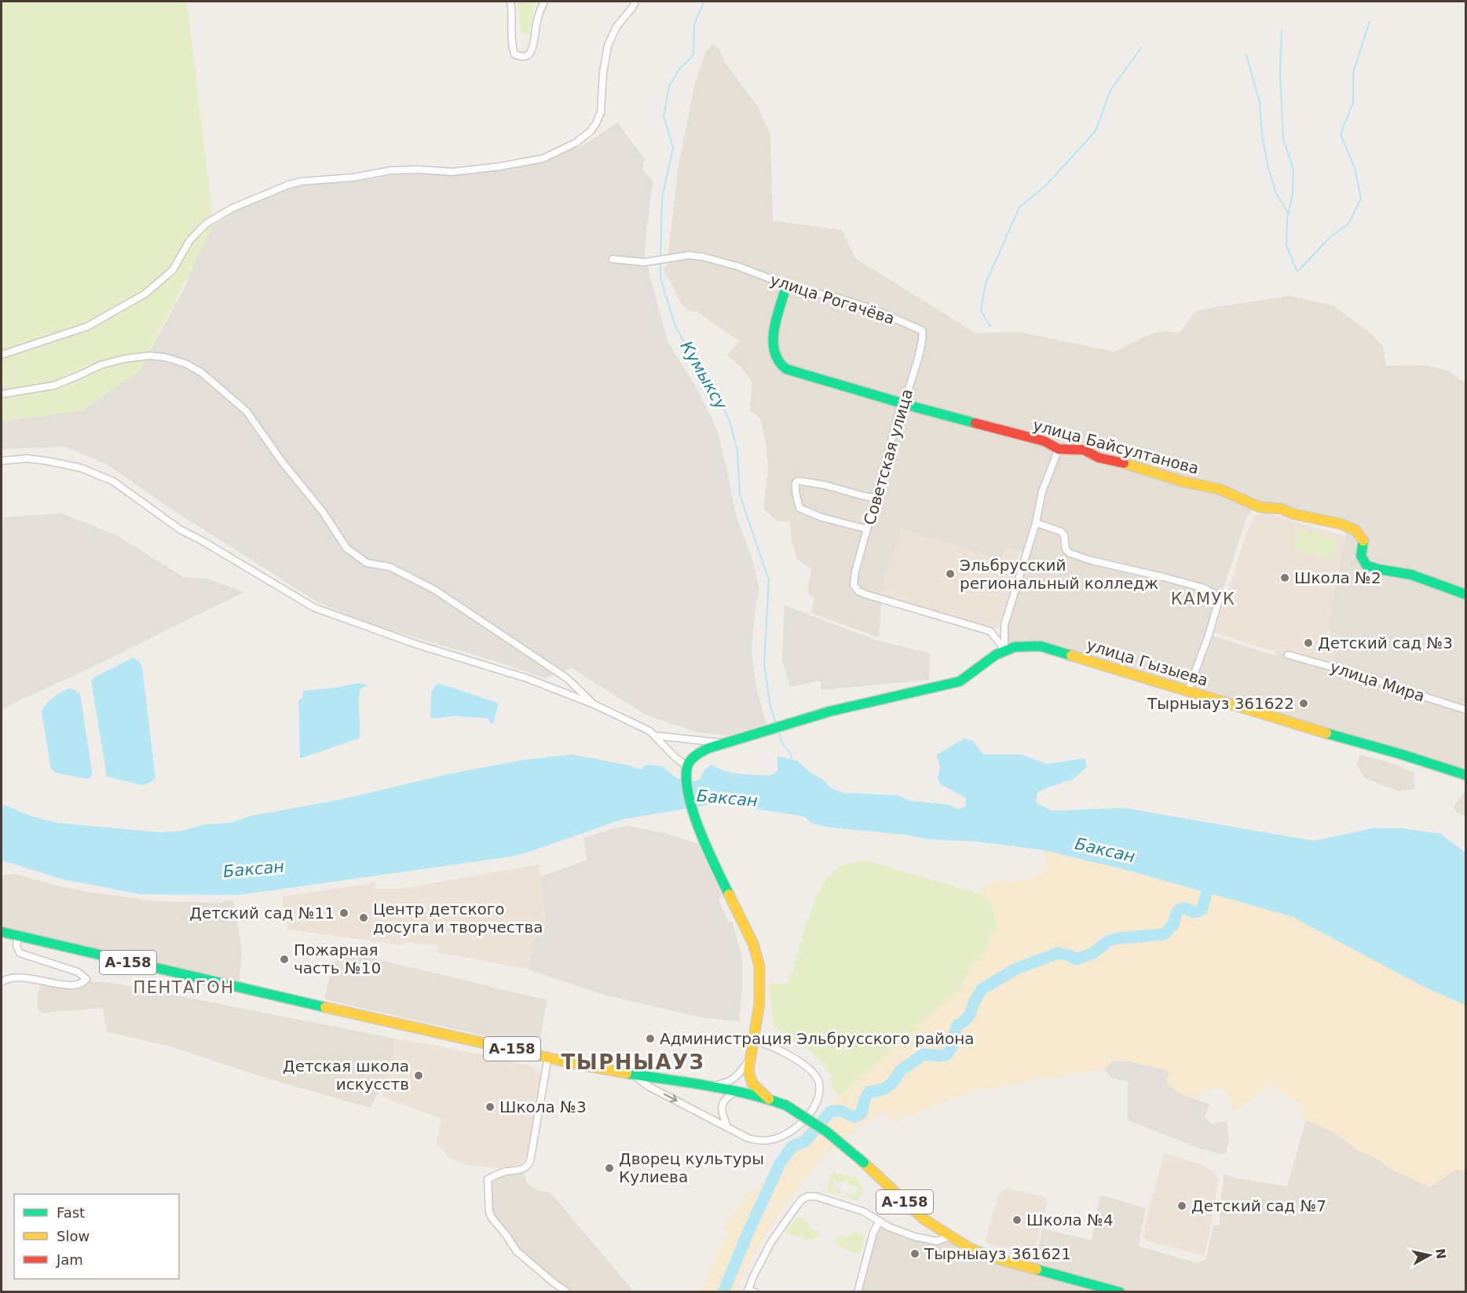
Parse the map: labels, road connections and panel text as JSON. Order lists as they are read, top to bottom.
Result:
{
  "streets": {
    "street": [
      "улица Рогачёва",
      "улица Байсултанова",
      "Советская улица",
      "улица Гызыева",
      "улица Мира",
      "А-158"
    ]
  },
  "crossings": [
    ["улица Рогачёва", "улица Байсултанова"],
    ["улица Рогачёва", "Советская улица"],
    ["улица Байсултанова", "Советская улица"],
    ["Советская улица", "улица Гызыева"]
  ],
  "districts": ["КАМУК", "ПЕНТАГОН", "ТЫРНЫАУЗ"],
  "water": ["Кумыксу", "Баксан"],
  "places": [
    "Эльбрусский региональный колледж",
    "Школа №2",
    "Детский сад №3",
    "Тырныауз 361622",
    "Детский сад №11",
    "Центр детского досуга и творчества",
    "Пожарная часть №10",
    "Администрация Эльбрусского района",
    "Детская школа искусств",
    "Школа №3",
    "Дворец культуры Кулиева",
    "Детский сад №7",
    "Школа №4",
    "Тырныауз 361621"
  ],
  "legend": ["Fast", "Slow", "Jam"],
  "north": "right"
}
